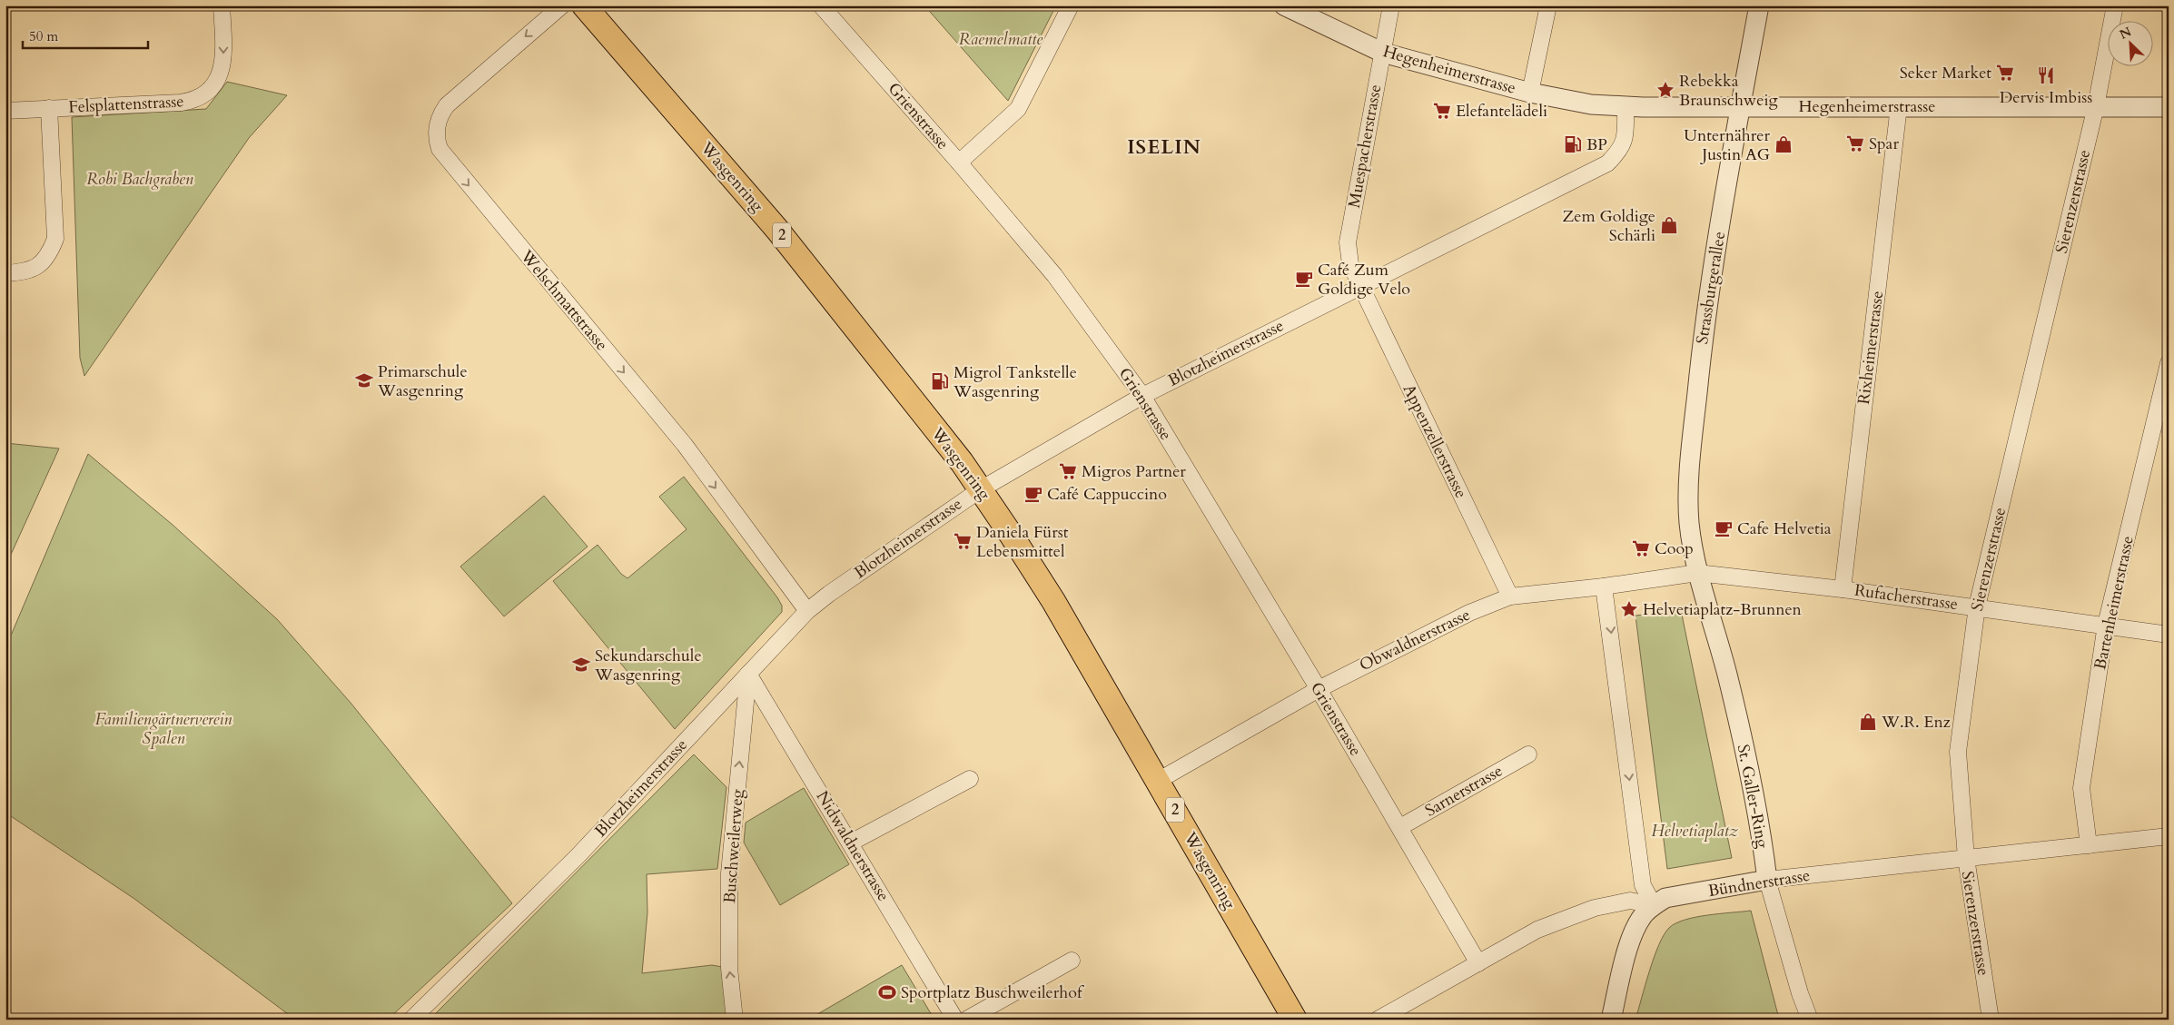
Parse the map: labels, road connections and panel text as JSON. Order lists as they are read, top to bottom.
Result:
{
  "streets": {
    "main road": ["Wasgenring", "2"],
    "street": [
      "Hegenheimerstrasse",
      "Felsplattenstrasse",
      "Grienstrasse",
      "Muespacherstrasse",
      "Sierenzerstrasse",
      "Strassburgerallee",
      "Welschmattstrasse",
      "Rixheimerstrasse",
      "Blotzheimerstrasse",
      "Appenzellerstrasse",
      "Rufacherstrasse",
      "Bartenheimerstrasse",
      "Obwaldnerstrasse",
      "Sarnerstrasse",
      "St. Galler-Ring",
      "Buschweilerweg",
      "Nidwaldnerstrasse",
      "Bündnerstrasse"
    ]
  },
  "crossings": [
    ["Hegenheimerstrasse", "Muespacherstrasse"],
    ["Hegenheimerstrasse", "Sierenzerstrasse"],
    ["Hegenheimerstrasse", "Strassburgerallee"],
    ["Hegenheimerstrasse", "Rixheimerstrasse"],
    ["Hegenheimerstrasse", "Blotzheimerstrasse"],
    ["Grienstrasse", "Blotzheimerstrasse"],
    ["Grienstrasse", "Obwaldnerstrasse"],
    ["Grienstrasse", "Sarnerstrasse"],
    ["Muespacherstrasse", "Blotzheimerstrasse"],
    ["Muespacherstrasse", "Appenzellerstrasse"],
    ["Wasgenring", "Blotzheimerstrasse"],
    ["Wasgenring", "Obwaldnerstrasse"],
    ["Sierenzerstrasse", "Rufacherstrasse"],
    ["Sierenzerstrasse", "Bündnerstrasse"],
    ["Strassburgerallee", "Rufacherstrasse"],
    ["Strassburgerallee", "Obwaldnerstrasse"],
    ["Strassburgerallee", "St. Galler-Ring"],
    ["Welschmattstrasse", "Blotzheimerstrasse"],
    ["Rixheimerstrasse", "Rufacherstrasse"],
    ["Blotzheimerstrasse", "Appenzellerstrasse"],
    ["Blotzheimerstrasse", "Buschweilerweg"],
    ["Blotzheimerstrasse", "Nidwaldnerstrasse"],
    ["Appenzellerstrasse", "Obwaldnerstrasse"],
    ["Rufacherstrasse", "Bartenheimerstrasse"],
    ["Rufacherstrasse", "Obwaldnerstrasse"],
    ["Rufacherstrasse", "St. Galler-Ring"],
    ["Bartenheimerstrasse", "Bündnerstrasse"],
    ["Obwaldnerstrasse", "St. Galler-Ring"],
    ["St. Galler-Ring", "Bündnerstrasse"],
    ["Buschweilerweg", "Nidwaldnerstrasse"]
  ],
  "one_way": ["Welschmattstrasse", "Buschweilerweg"],
  "districts": ["ISELIN"],
  "parks": [
    "Raemelmatte",
    "Robi Bachgraben",
    "Familiengärtnerverein Spalen",
    "Helvetiaplatz"
  ],
  "places": {
    "supermarket": [
      "Seker Market",
      "Elefantelädeli",
      "Spar",
      "Migros Partner",
      "Daniela Fürst Lebensmittel",
      "Coop"
    ],
    "restaurant": ["Dervis Imbiss"],
    "place": ["Rebekka Braunschweig", "Helvetiaplatz-Brunnen"],
    "fuel station": ["BP", "Migrol Tankstelle Wasgenring"],
    "shop": ["Unternährer Justin AG", "Zem Goldige Schärli", "W.R. Enz"],
    "cafe": ["Café Zum Goldige Velo", "Café Cappuccino", "Cafe Helvetia"],
    "school or university": ["Primarschule Wasgenring", "Sekundarschule Wasgenring"],
    "sports": ["Sportplatz Buschweilerhof"]
  },
  "scale_bar": "50 m",
  "north": "top left"
}
